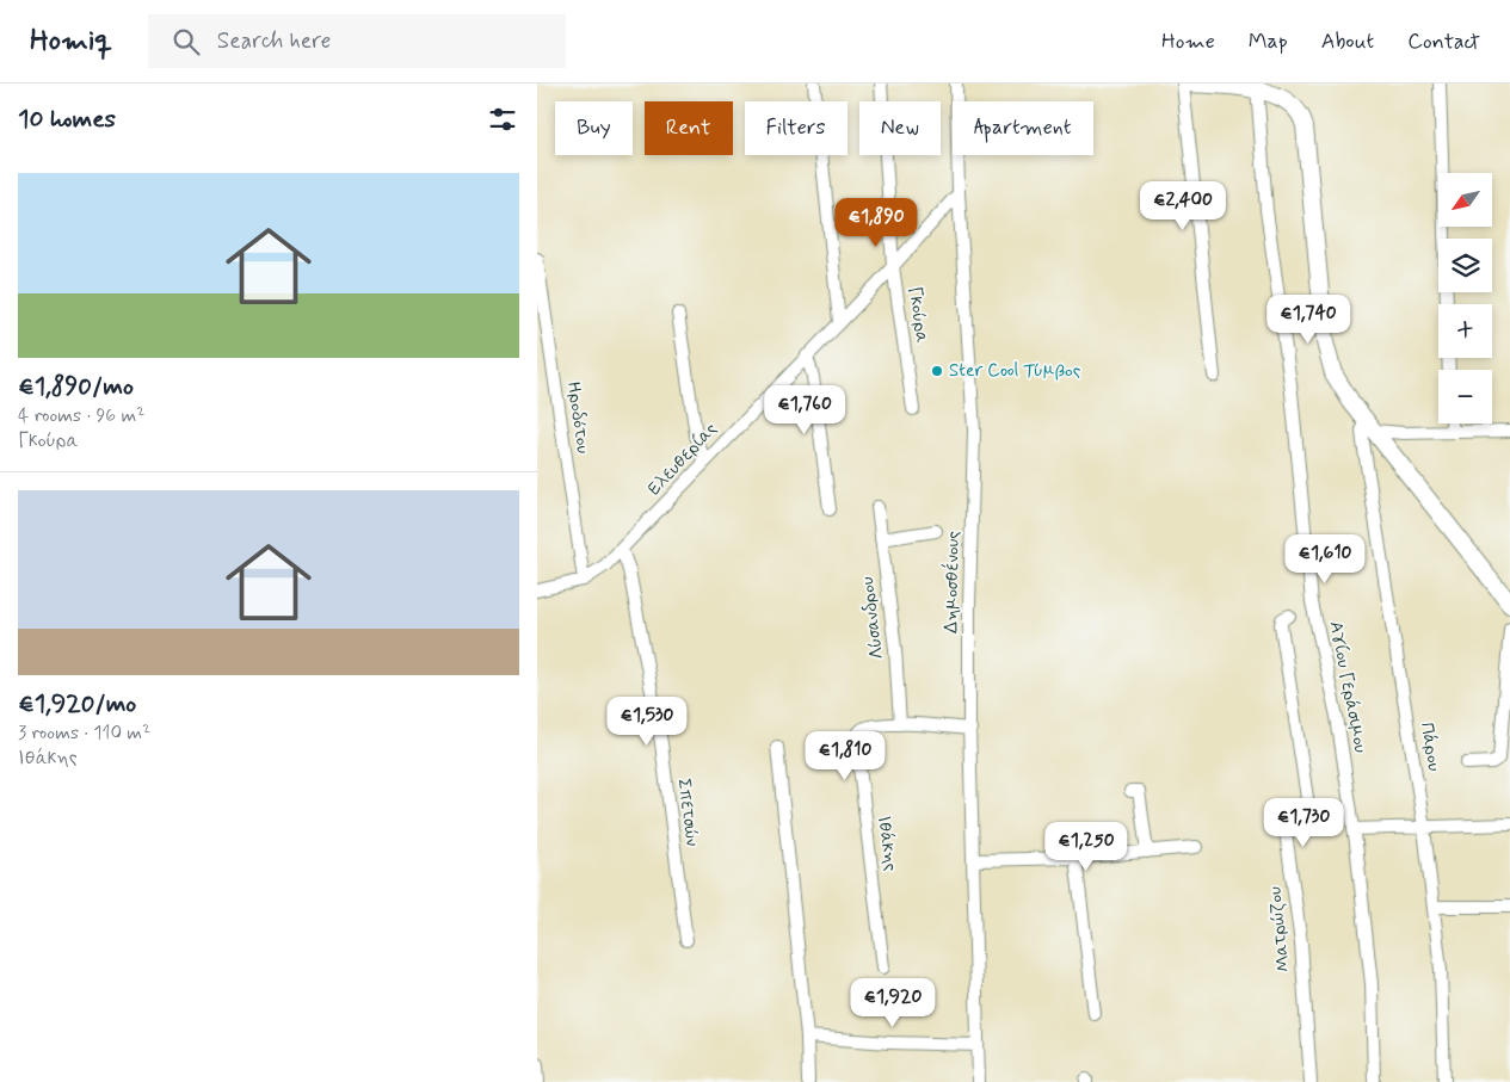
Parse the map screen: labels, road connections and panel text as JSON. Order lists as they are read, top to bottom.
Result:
{
  "streets": {
    "street": [
      "Γκούρα",
      "Ηροδότου",
      "Ελευθερίας",
      "Δημοσθένους",
      "Λύσανδρου",
      "Αγίου Γεράσιμου",
      "Πάρου",
      "Σπετσών",
      "Ιθάκης",
      "Ματρώζου"
    ]
  },
  "crossings": [
    ["Γκούρα", "Ελευθερίας"],
    ["Ηροδότου", "Ελευθερίας"],
    ["Ελευθερίας", "Δημοσθένους"],
    ["Ελευθερίας", "Σπετσών"],
    ["Δημοσθένους", "Ιθάκης"],
    ["Λύσανδρου", "Ιθάκης"]
  ],
  "places": ["Ster Cool Τύμβος"],
  "north": "bottom left",
  "page": {
    "header": "Homiq",
    "search": "Search here",
    "nav": [
      "Home",
      "Map",
      "About",
      "Contact"
    ],
    "heading": "10 homes",
    "chip": [
      "Buy",
      "Rent",
      "Filters",
      "New",
      "Apartment"
    ],
    "list": [
      {
        "name": "€1,890/mo",
        "note": "4 rooms · 96 m² · Γκούρα"
      },
      {
        "name": "€1,920/mo",
        "note": "3 rooms · 110 m² · Ιθάκης"
      }
    ],
    "map_buttons": ["+", "−"],
    "price": [
      "€2,400",
      "€1,890",
      "€1,740",
      "€1,760",
      "€1,610",
      "€1,530",
      "€1,810",
      "€1,730",
      "€1,250",
      "€1,920"
    ]
  }
}
